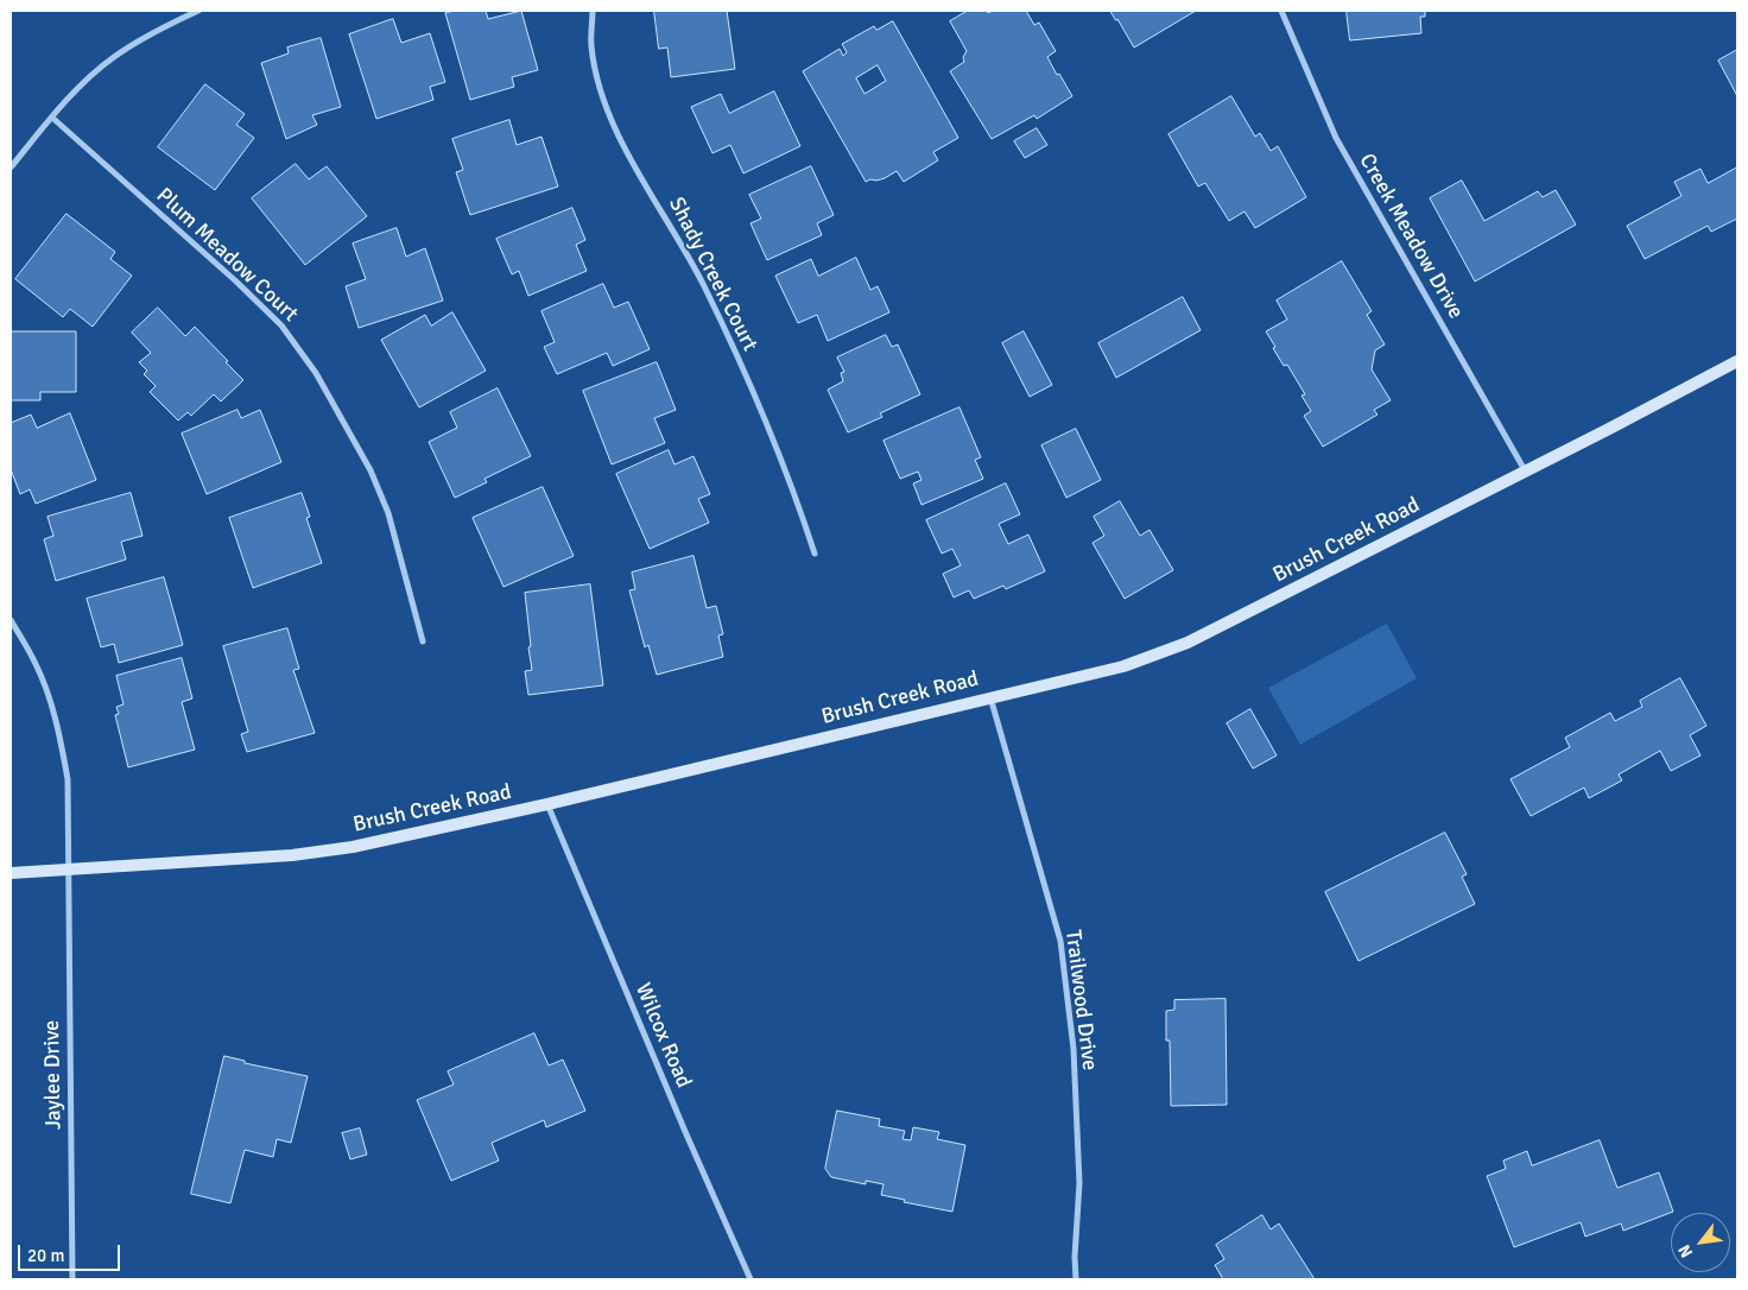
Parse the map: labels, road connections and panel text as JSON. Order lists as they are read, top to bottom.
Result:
{
  "streets": {
    "street": [
      "Creek Meadow Drive",
      "Plum Meadow Court",
      "Shady Creek Court",
      "Brush Creek Road",
      "Trailwood Drive",
      "Wilcox Road",
      "Jaylee Drive"
    ]
  },
  "crossings": [
    ["Creek Meadow Drive", "Brush Creek Road"],
    ["Brush Creek Road", "Trailwood Drive"],
    ["Brush Creek Road", "Wilcox Road"],
    ["Brush Creek Road", "Jaylee Drive"]
  ],
  "scale_bar": "20 m",
  "north": "bottom left"
}
